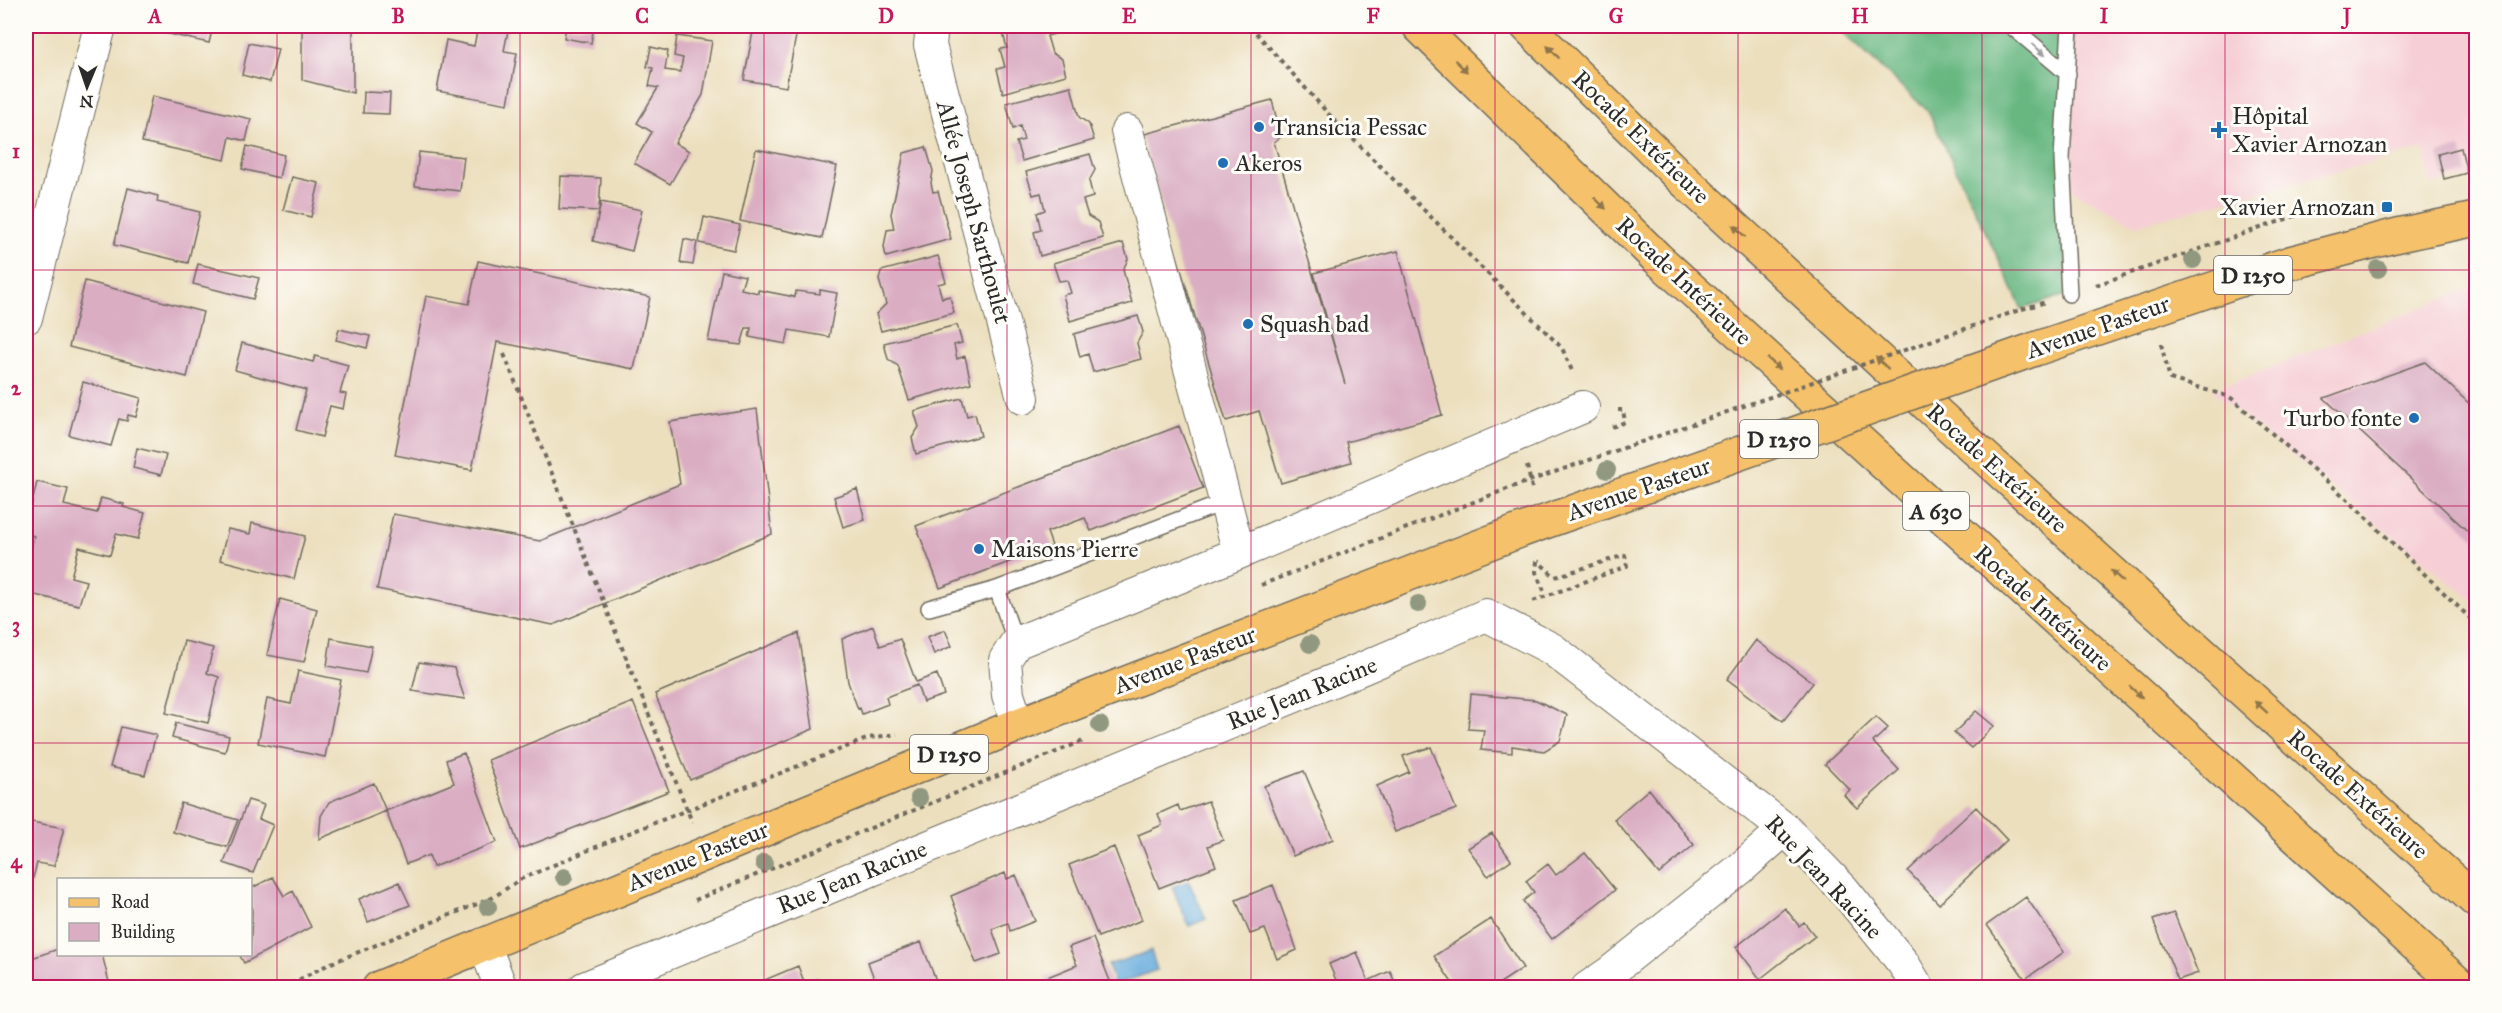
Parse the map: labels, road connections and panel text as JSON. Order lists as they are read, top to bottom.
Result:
{
  "streets": {
    "main road": [
      "Rocade Extérieure",
      "D 1250",
      "Rocade Intérieure",
      "Avenue Pasteur",
      "A 630"
    ],
    "street": ["Allée Joseph Sarthoulet", "Rue Jean Racine"]
  },
  "one_way": ["Rocade Extérieure", "Rocade Intérieure"],
  "places": {
    "other": [
      "Transicia Pessac",
      "Akeros",
      "Squash bad",
      "Turbo fonte",
      "Maisons Pierre"
    ],
    "health": ["Hôpital Xavier Arnozan"],
    "transit": ["Xavier Arnozan"]
  },
  "legend": ["Road", "Building"],
  "north": "bottom",
  "grid": {
    "columns": [
      "A",
      "B",
      "C",
      "D",
      "E",
      "F",
      "G",
      "H",
      "I",
      "J"
    ],
    "rows": [
      "1",
      "2",
      "3",
      "4"
    ]
  }
}
